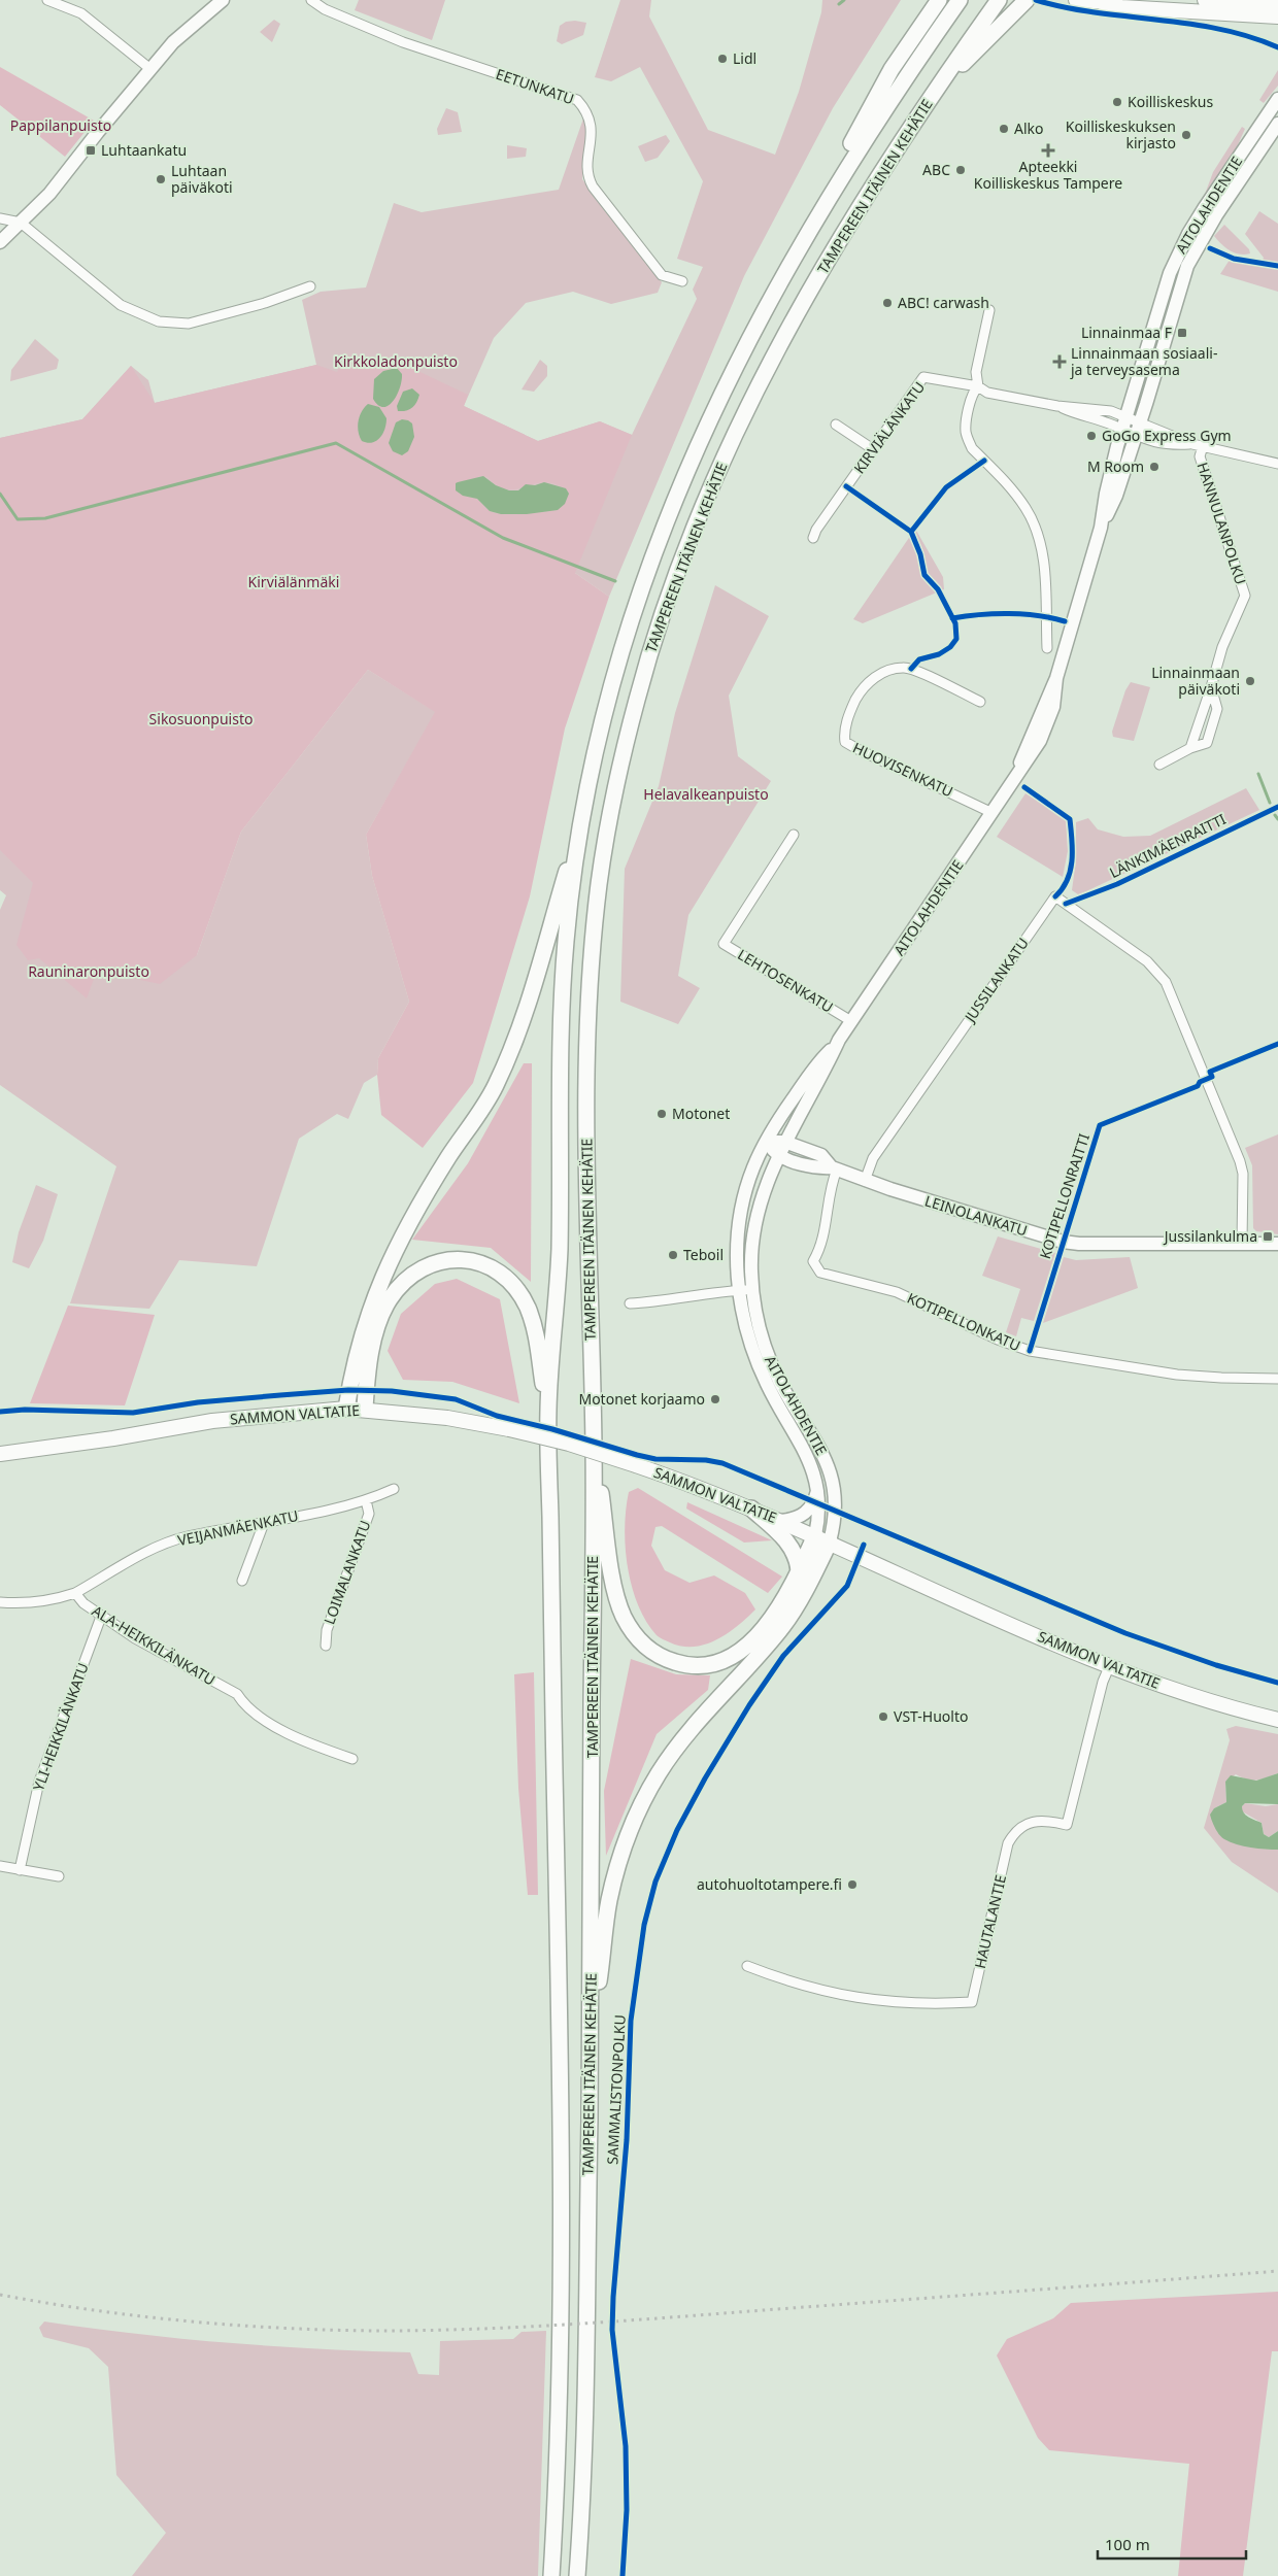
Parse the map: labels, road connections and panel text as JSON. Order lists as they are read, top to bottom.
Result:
{
  "streets": {
    "highway": ["TAMPEREEN ITÄINEN KEHÄTIE"],
    "main road": ["AITOLAHDENTIE", "LEINOLANKATU", "SAMMON VALTATIE"],
    "street": [
      "EETUNKATU",
      "KIRVIÄLÄNKATU",
      "HANNULANPOLKU",
      "HUOVISENKATU",
      "JUSSILANKATU",
      "LEHTOSENKATU",
      "KOTIPELLONKATU",
      "VEIJANMÄENKATU",
      "LOIMALANKATU",
      "ALA-HEIKKILÄNKATU",
      "YLI-HEIKKILÄNKATU",
      "HAUTALANTIE"
    ],
    "cycle path": ["LÄNKIMÄENRAITTI", "KOTIPELLONRAITTI", "SAMMALISTONPOLKU"]
  },
  "crossings": [
    ["AITOLAHDENTIE", "KIRVIÄLÄNKATU"],
    ["AITOLAHDENTIE", "HUOVISENKATU"],
    ["AITOLAHDENTIE", "LEHTOSENKATU"],
    ["AITOLAHDENTIE", "LEINOLANKATU"],
    ["AITOLAHDENTIE", "SAMMON VALTATIE"],
    ["JUSSILANKATU", "LEINOLANKATU"],
    ["LEINOLANKATU", "KOTIPELLONKATU"],
    ["SAMMON VALTATIE", "HAUTALANTIE"],
    ["VEIJANMÄENKATU", "LOIMALANKATU"],
    ["VEIJANMÄENKATU", "ALA-HEIKKILÄNKATU"],
    ["ALA-HEIKKILÄNKATU", "YLI-HEIKKILÄNKATU"]
  ],
  "parks": [
    "Pappilanpuisto",
    "Kirkkoladonpuisto",
    "Kirviälänmäki",
    "Sikosuonpuisto",
    "Helavalkeanpuisto",
    "Rauninaronpuisto"
  ],
  "places": {
    "other": [
      "Lidl",
      "Koilliskeskus",
      "Alko",
      "Koilliskeskuksen kirjasto",
      "ABC",
      "Luhtaan päiväkoti",
      "ABC! carwash",
      "GoGo Express Gym",
      "M Room",
      "Linnainmaan päiväkoti",
      "Motonet",
      "Teboil",
      "Motonet korjaamo",
      "VST-Huolto",
      "autohuoltotampere.fi"
    ],
    "transit": ["Luhtaankatu", "Linnainmaa F", "Jussilankulma"],
    "health": ["Apteekki Koilliskeskus Tampere", "Linnainmaan sosiaali- ja terveysasema"]
  },
  "scale_bar": "100 m"
}
